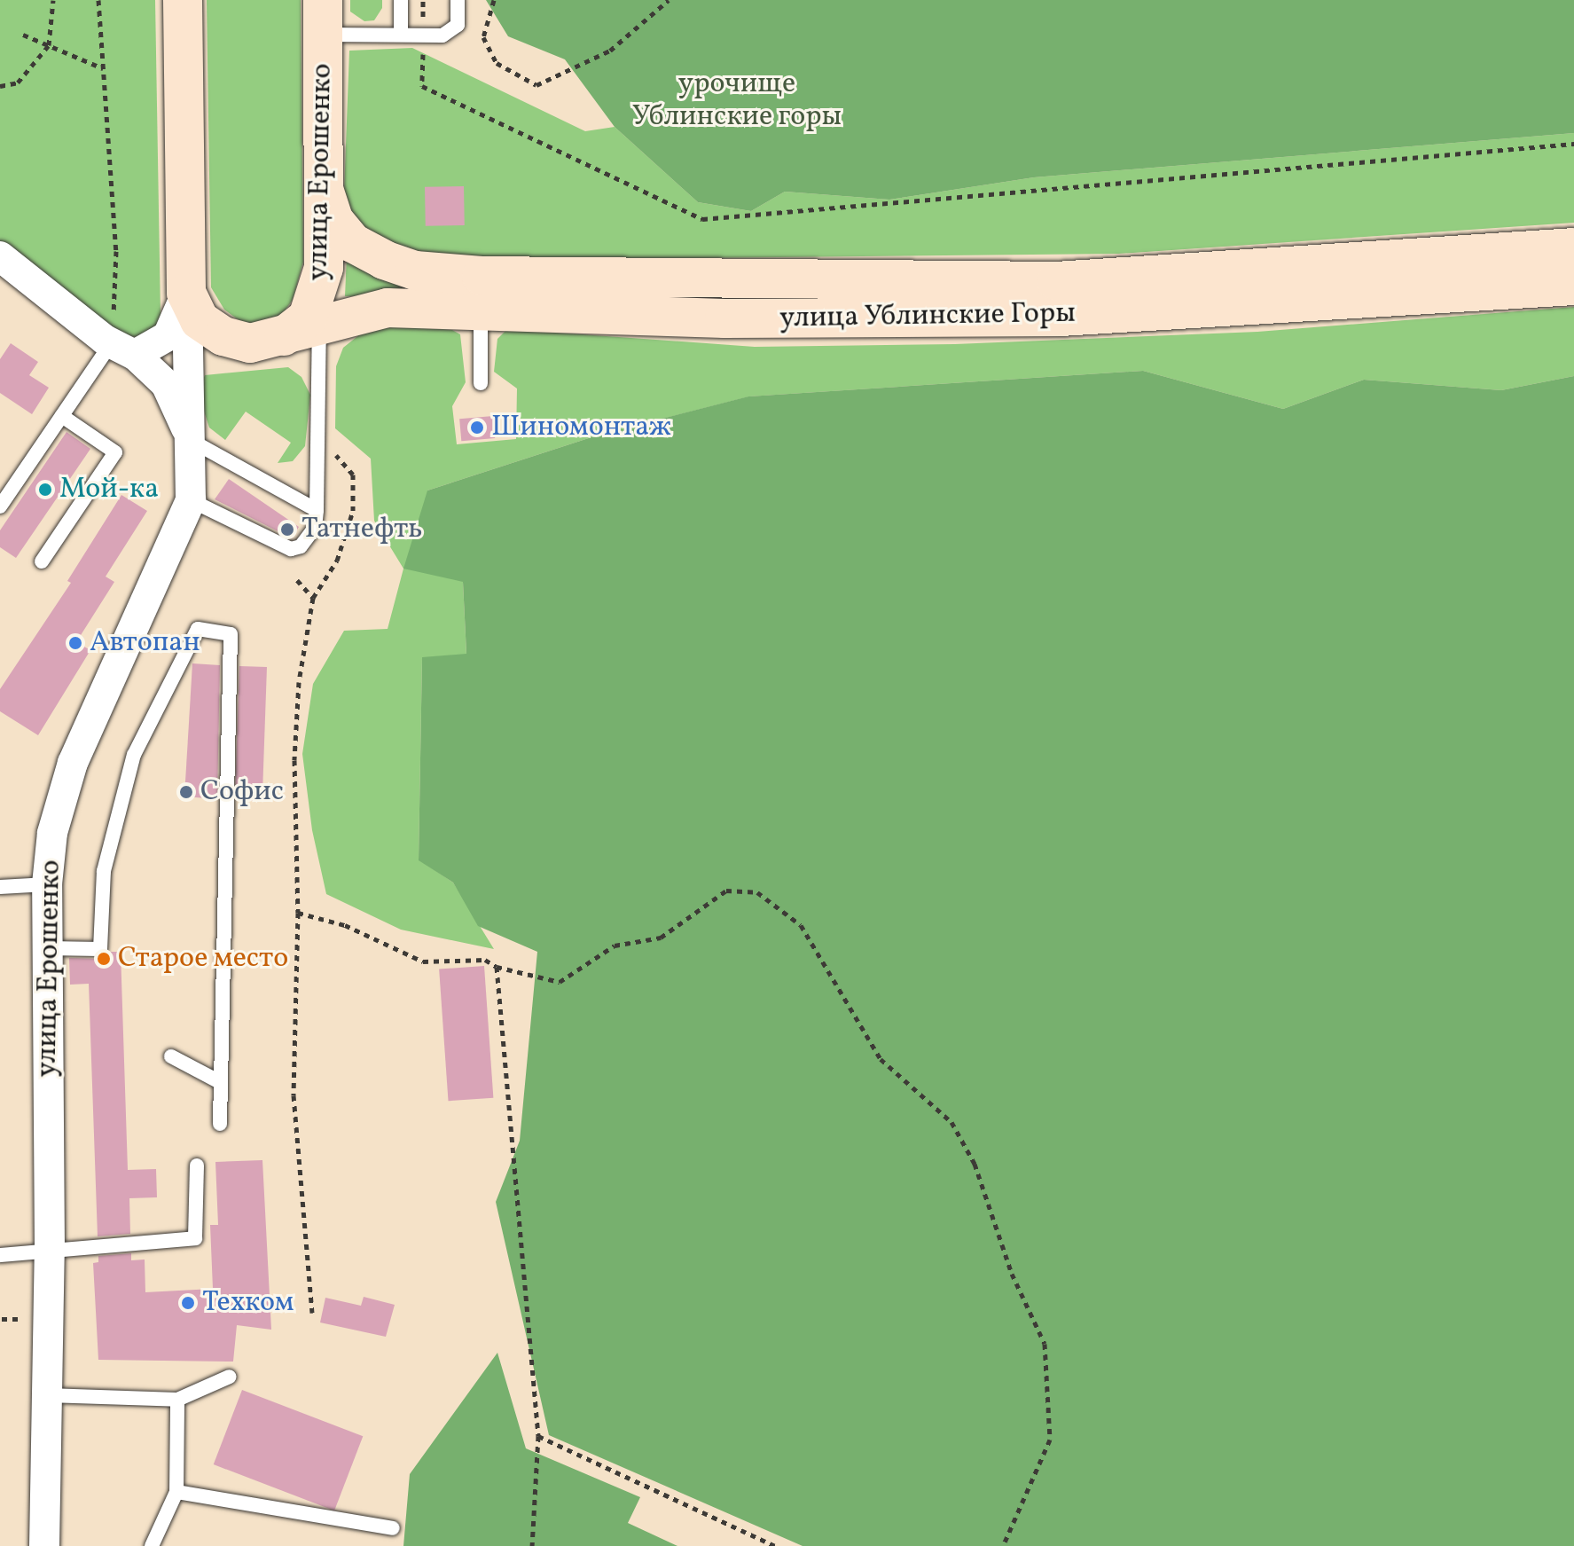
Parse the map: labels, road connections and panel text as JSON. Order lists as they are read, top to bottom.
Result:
{
  "streets": {
    "main road": ["улица Ерошенко", "улица Ублинские Горы"]
  },
  "crossings": [
    ["улица Ерошенко", "улица Ублинские Горы"]
  ],
  "parks": ["урочище Ублинские горы"],
  "places": [
    "Шиномонтаж",
    "Мой-ка",
    "Татнефть",
    "Автопан",
    "Софис",
    "Старое место",
    "Техком"
  ]
}
